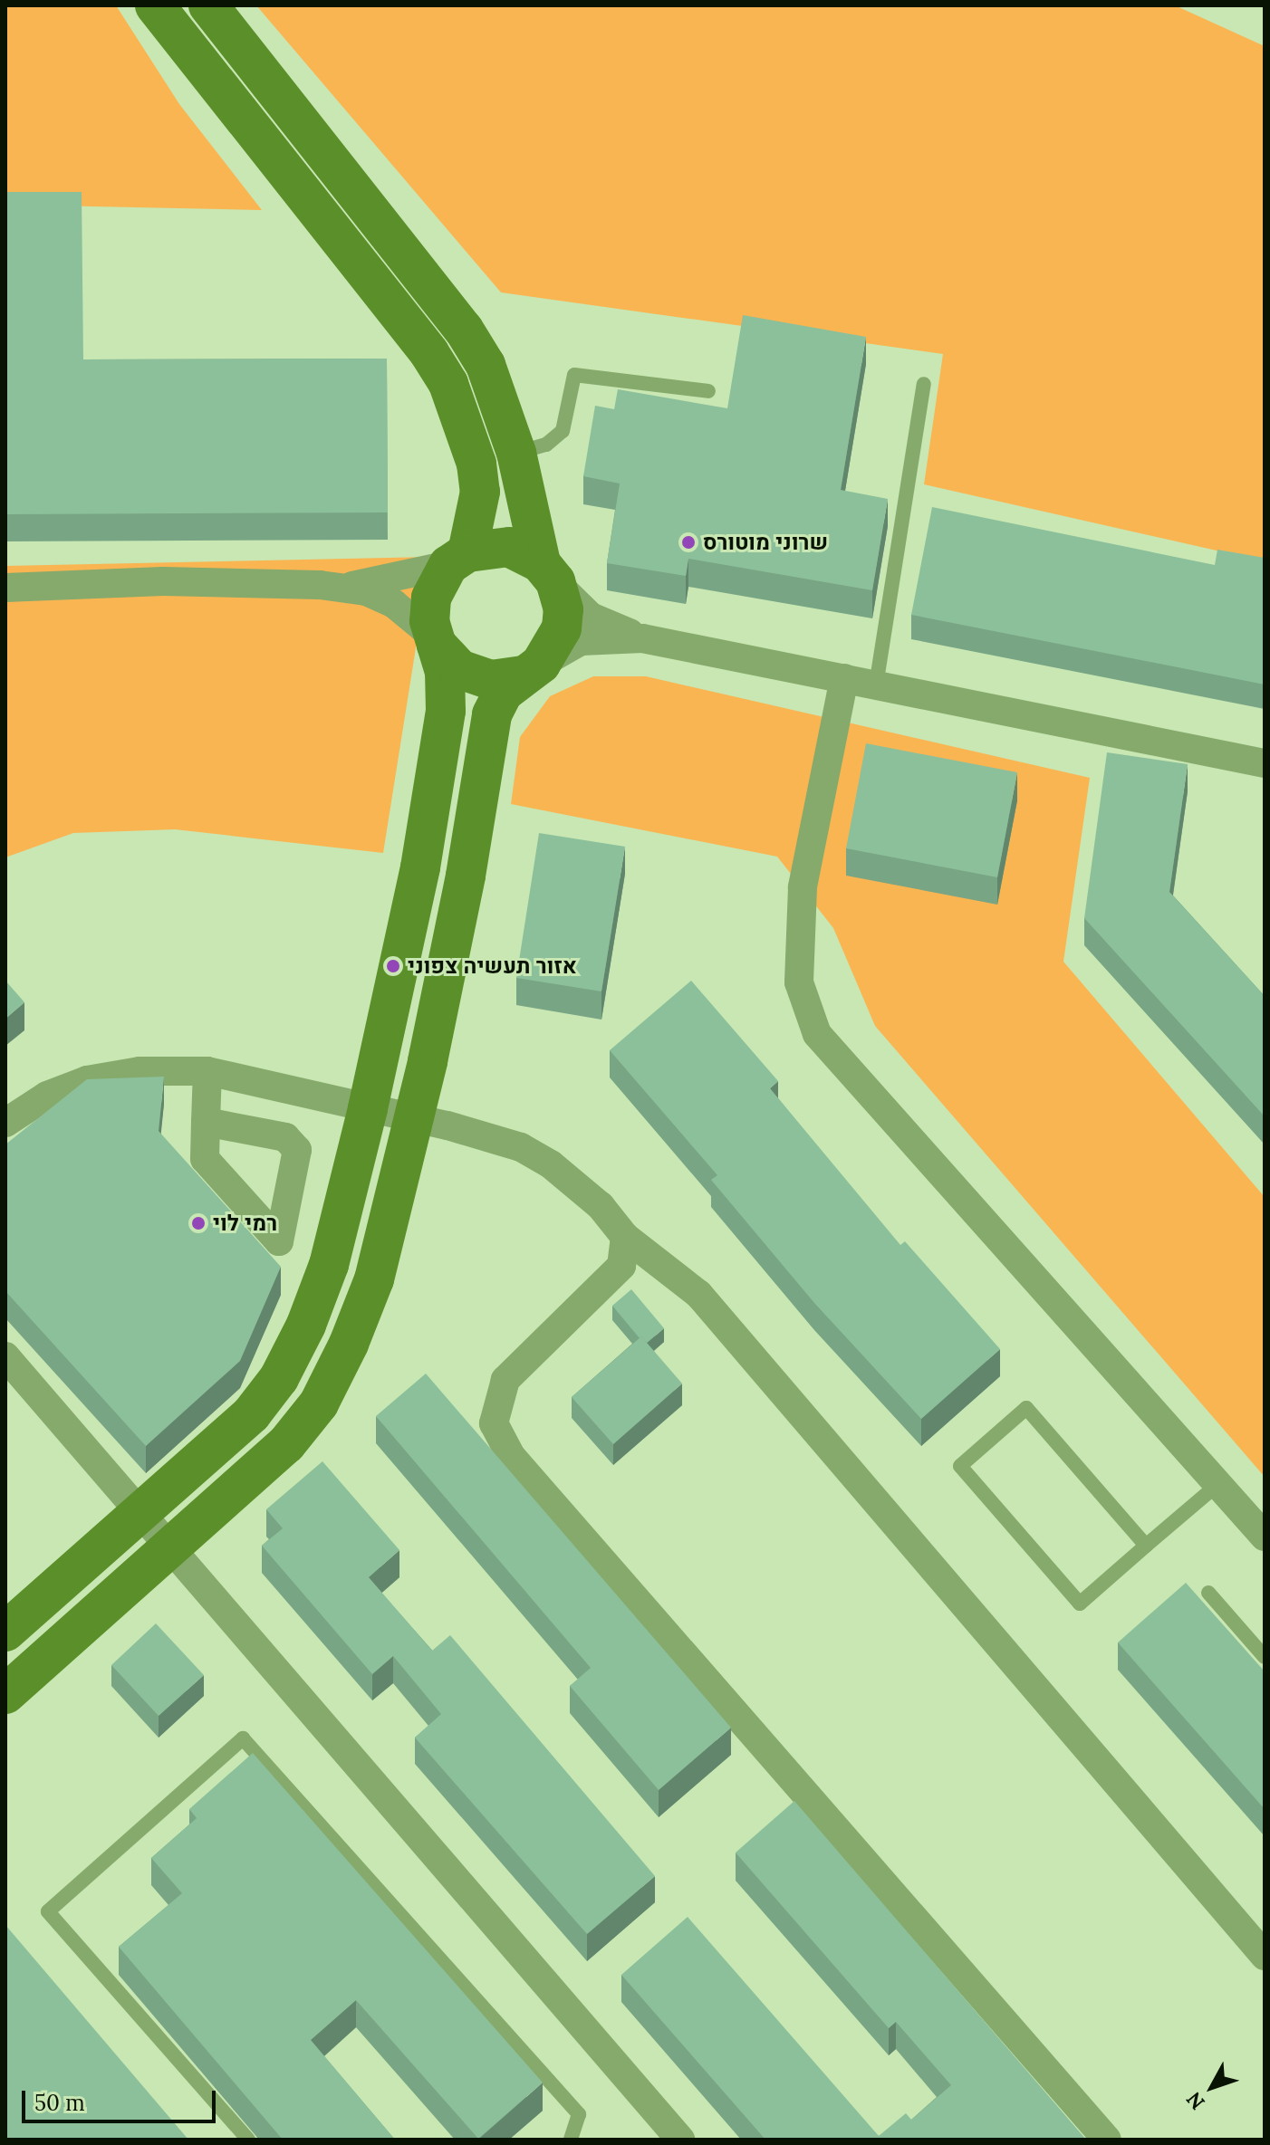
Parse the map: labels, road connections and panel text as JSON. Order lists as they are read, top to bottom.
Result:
{
  "places": ["שרוני מוטורס", "אזור תעשיה צפוני", "רמי לוי"],
  "scale_bar": "50 m",
  "north": "bottom left"
}
